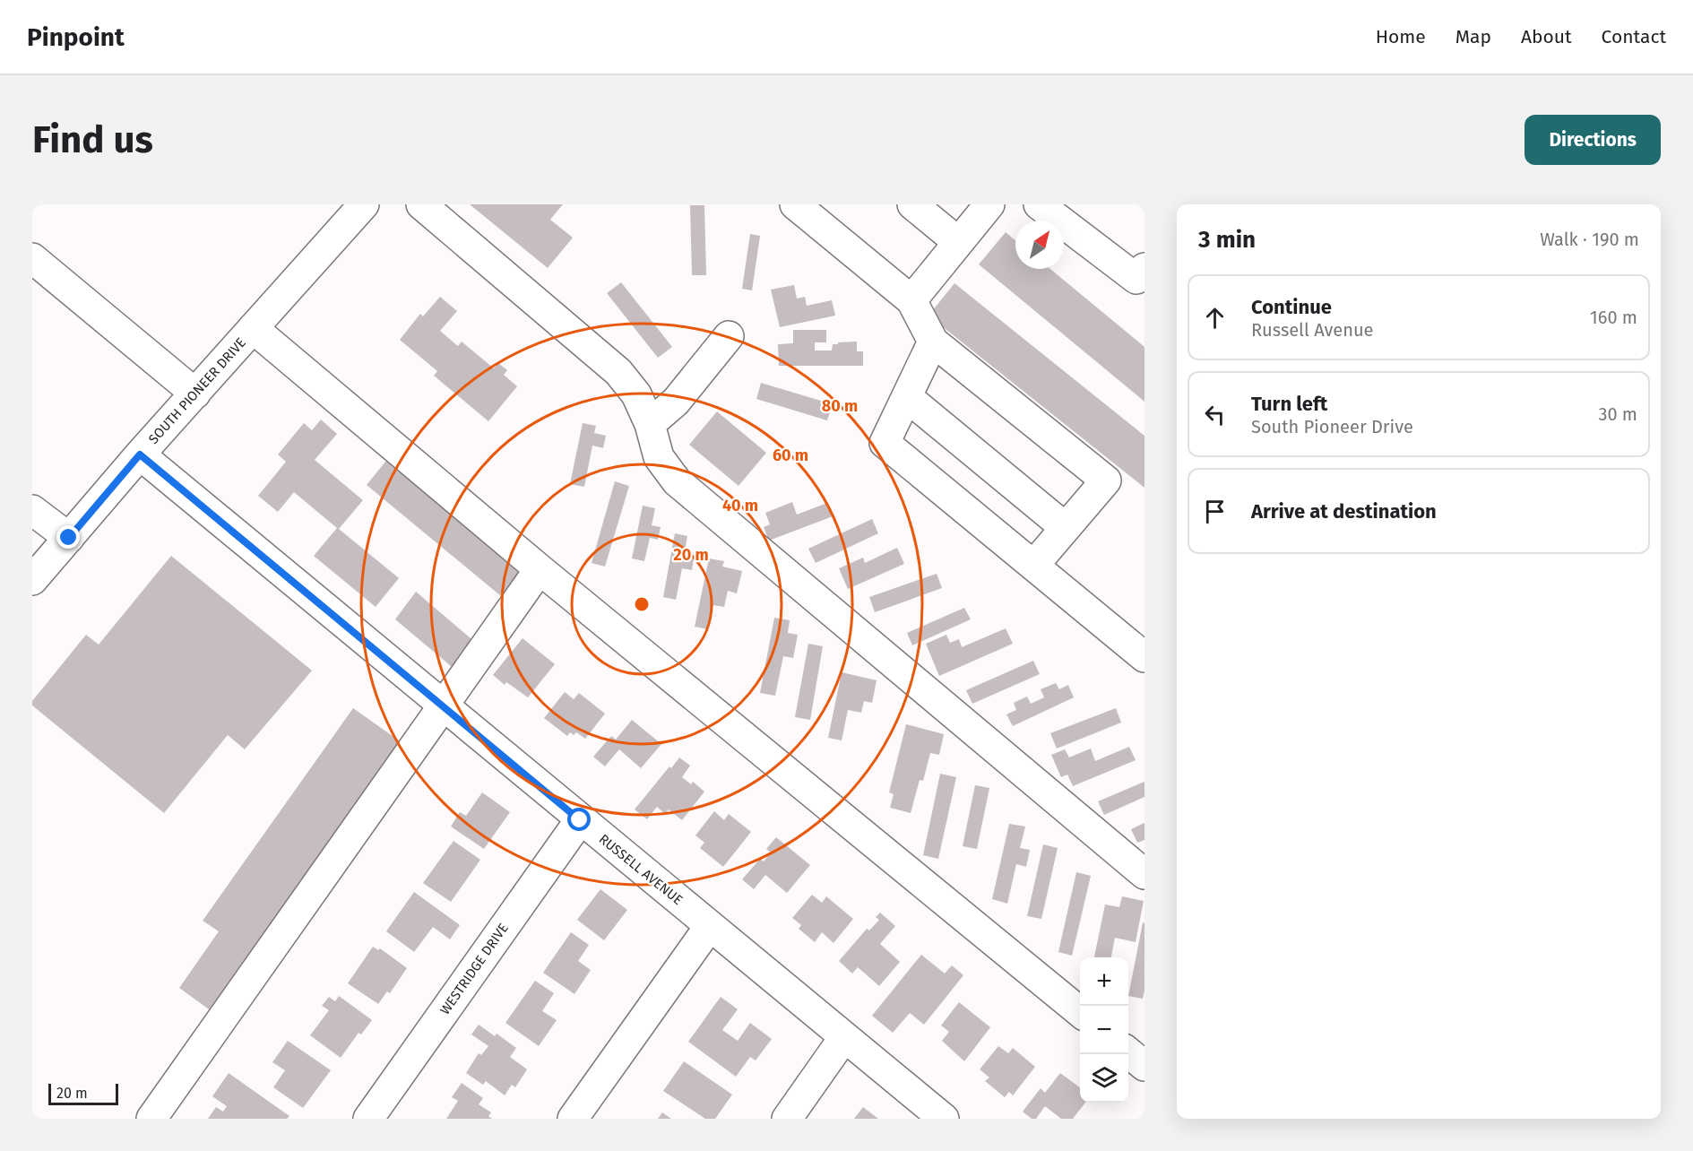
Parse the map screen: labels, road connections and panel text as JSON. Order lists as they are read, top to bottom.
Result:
{
  "streets": {
    "street": ["SOUTH PIONEER DRIVE", "RUSSELL AVENUE", "WESTRIDGE DRIVE"]
  },
  "crossings": [
    ["SOUTH PIONEER DRIVE", "RUSSELL AVENUE"],
    ["RUSSELL AVENUE", "WESTRIDGE DRIVE"]
  ],
  "scale_bar": "20 m",
  "north": "top right",
  "page": {
    "header": "Pinpoint",
    "nav": [
      "Home",
      "Map",
      "About",
      "Contact"
    ],
    "buttons": "Directions",
    "title": "Find us",
    "heading": ["3 min", "Walk · 190 m"],
    "list": [
      ["Continue", "Russell Avenue", "160 m"],
      ["Turn left", "South Pioneer Drive", "30 m"],
      "Arrive at destination"
    ],
    "map_buttons": ["+", "−"],
    "scale": "20 m"
  },
  "rings": [
    "80 m",
    "60 m",
    "40 m",
    "20 m"
  ]
}
